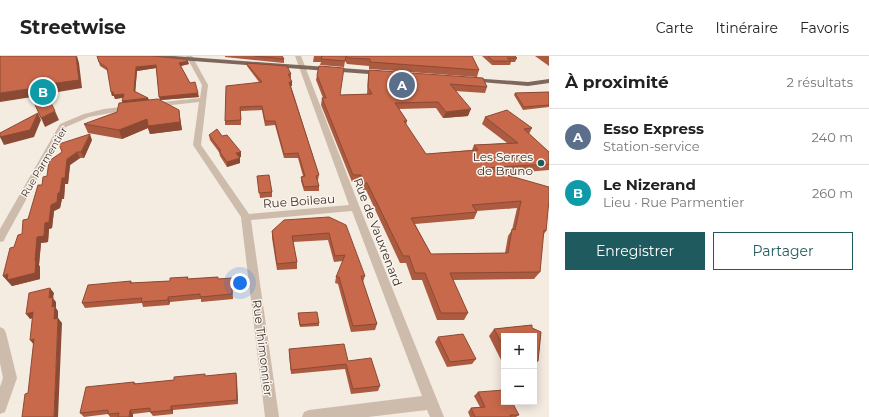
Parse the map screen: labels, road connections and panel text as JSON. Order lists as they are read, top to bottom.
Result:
{
  "streets": {
    "street": [
      "Rue Parmentier",
      "Rue Boileau",
      "Rue de Vauxrenard",
      "Rue Thimonnier"
    ]
  },
  "crossings": [
    ["Rue Parmentier", "Rue Thimonnier"],
    ["Rue Boileau", "Rue de Vauxrenard"],
    ["Rue Boileau", "Rue Thimonnier"]
  ],
  "places": ["Les Serres de Bruno"],
  "page": {
    "header": "Streetwise",
    "nav": ["Carte", "Itinéraire", "Favoris"],
    "heading": ["À proximité", "2 résultats"],
    "pins": ["A", "B"],
    "list": [
      {
        "mark": "A",
        "name": "Esso Express",
        "note": "Station-service",
        "value": "240 m"
      },
      {
        "mark": "B",
        "name": "Le Nizerand",
        "note": "Lieu · Rue Parmentier",
        "value": "260 m"
      }
    ],
    "buttons": ["Enregistrer", "Partager"],
    "map_buttons": ["+", "−"]
  }
}
